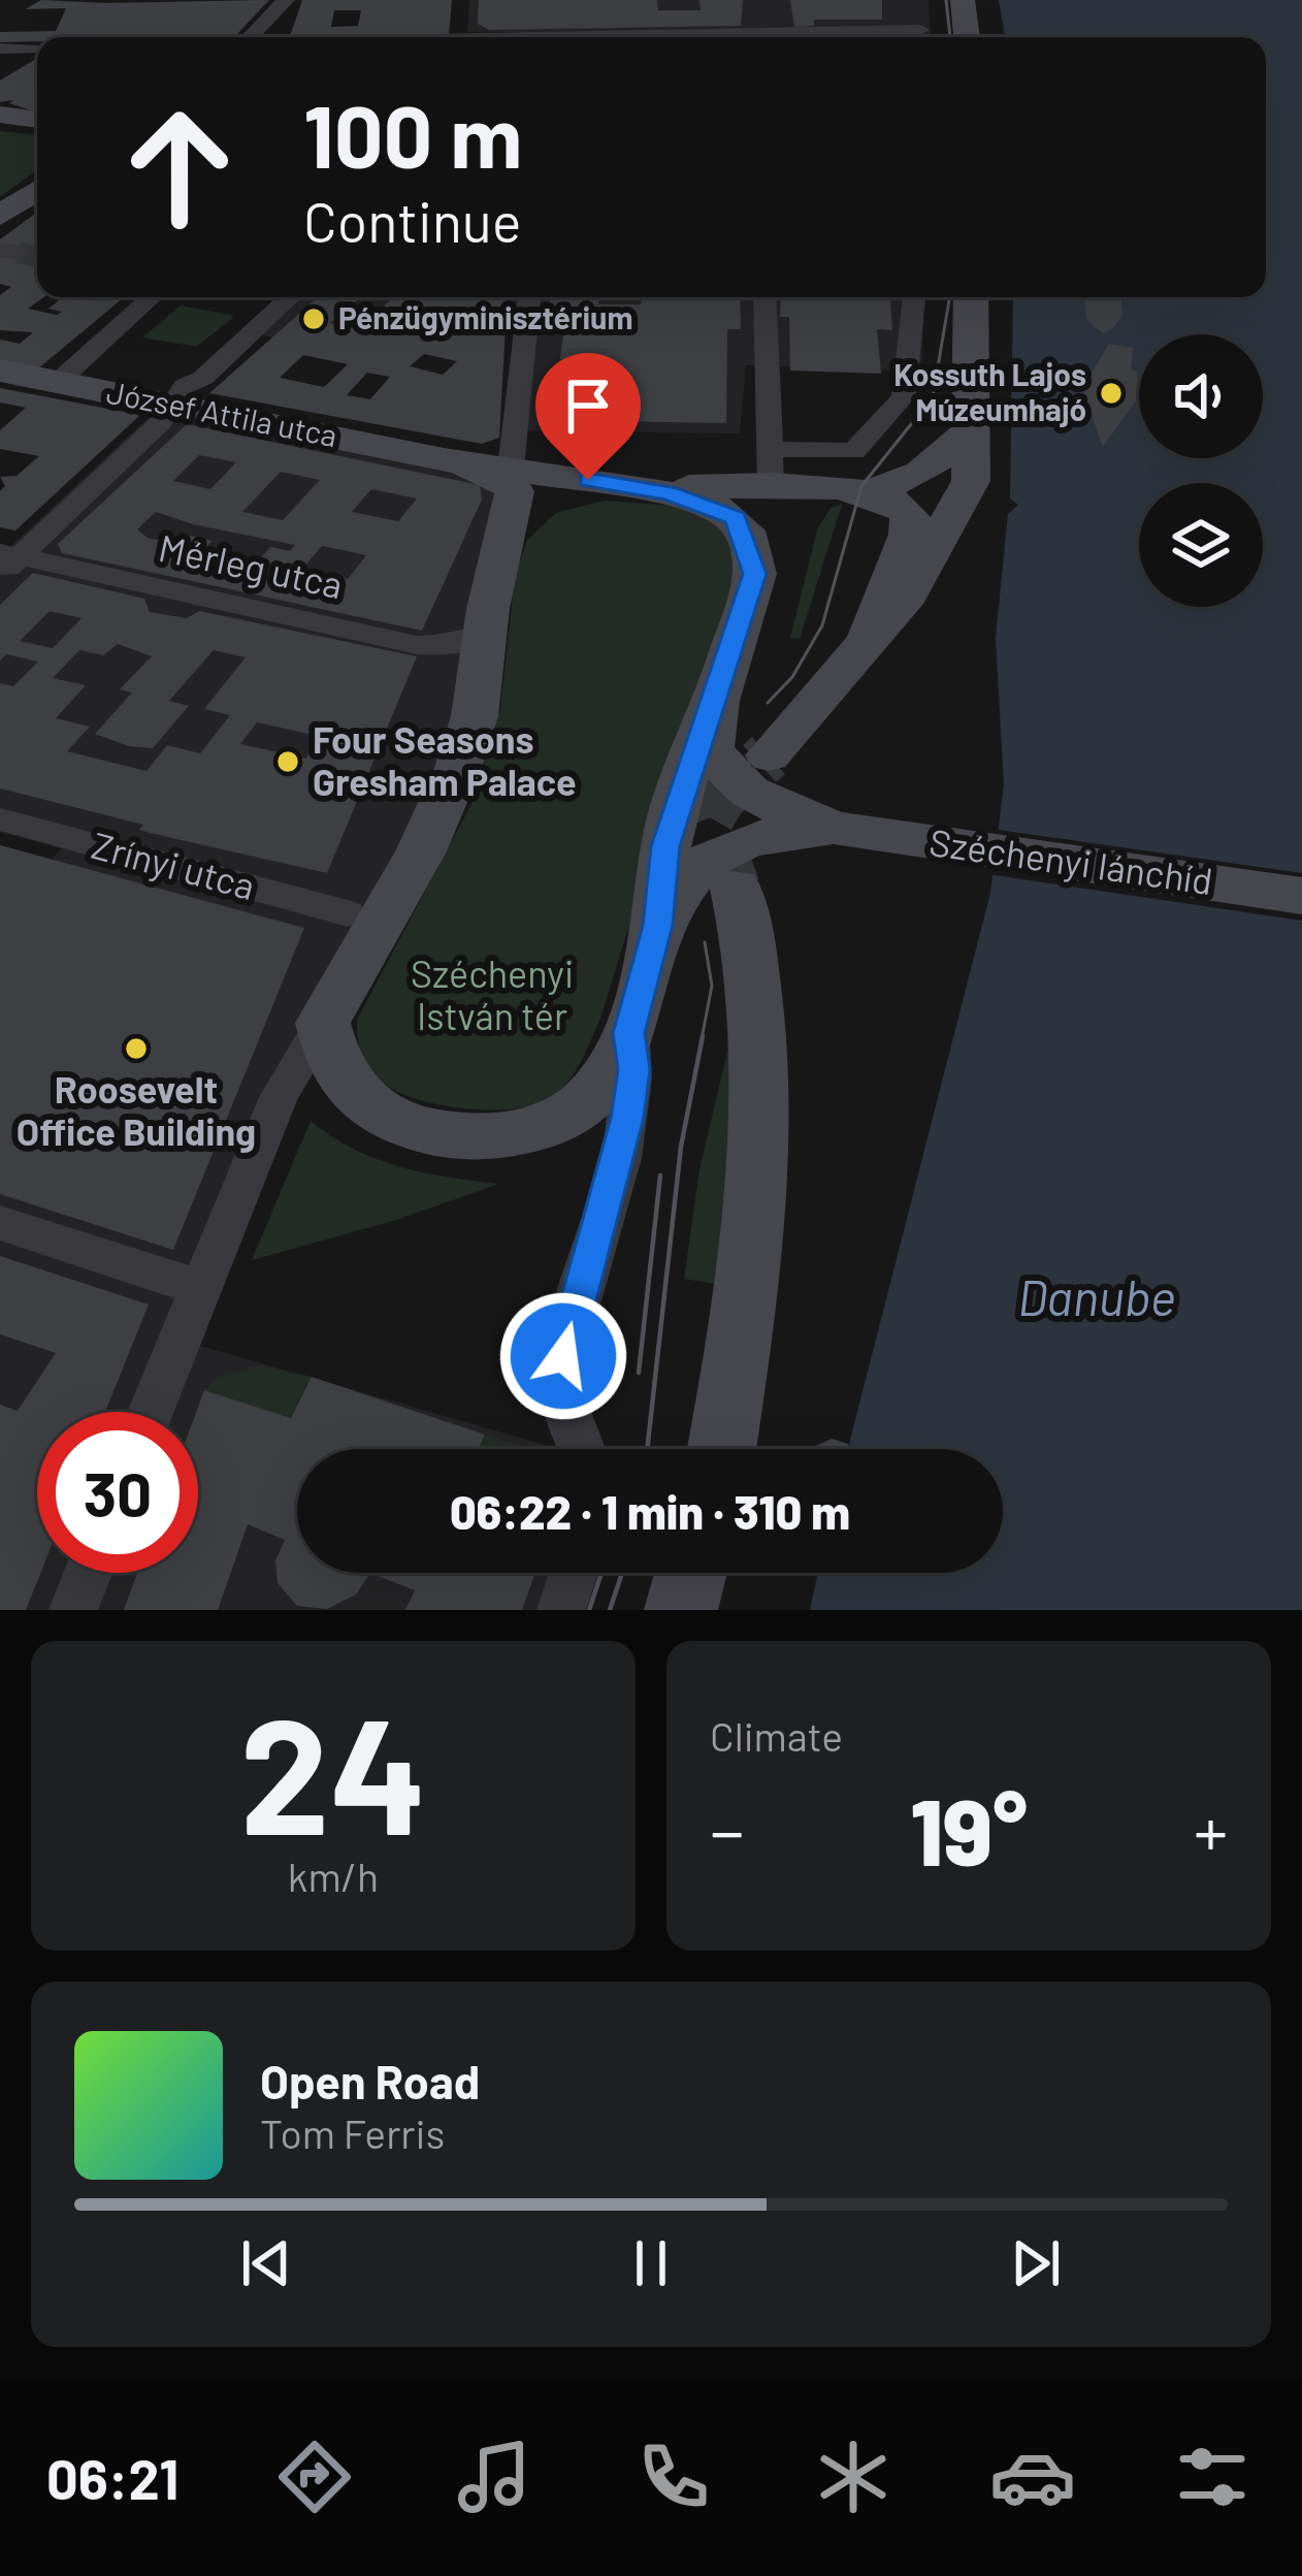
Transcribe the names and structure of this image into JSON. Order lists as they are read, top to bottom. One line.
{"streets":{"street":["József Attila utca","Mérleg utca","Széchenyi lánchíd","Zrínyi utca"]},"water":["Danube"],"parks":["Széchenyi István tér"],"places":["Pénzügyminisztérium","Kossuth Lajos Múzeumhajó","Four Seasons Gresham Palace","Roosevelt Office Building"],"page":{"turn":["100 m","Continue"],"limit":"30","trip":"06:22 · 1 min · 310 m","tile":[["24","km/h"],"Climate"],"heat":["−","19°","+"],"song":["Open Road","Tom Ferris"],"tabs":"06:21"}}
